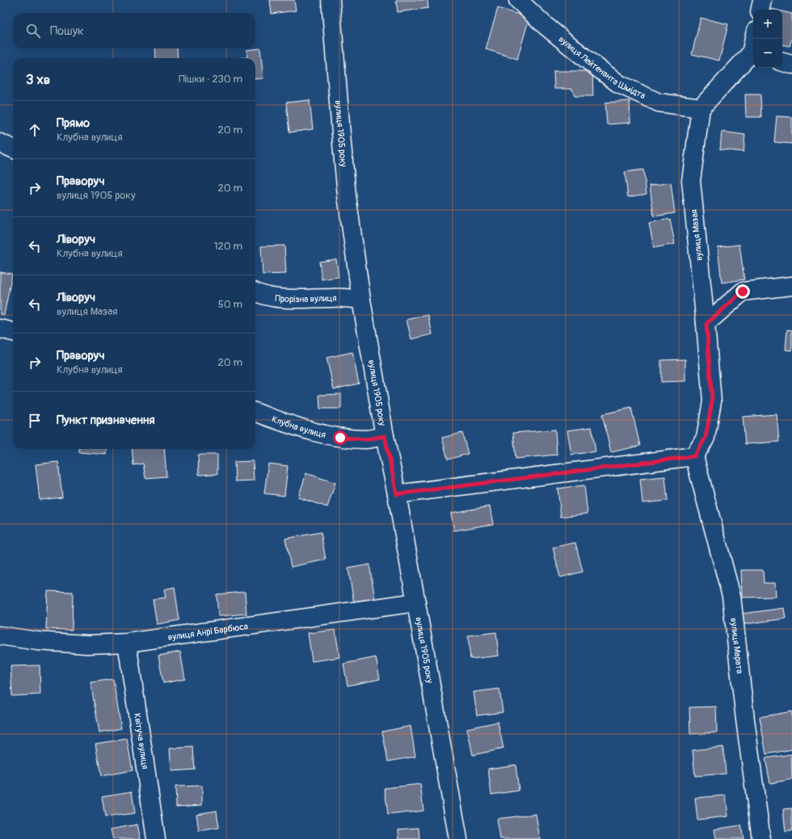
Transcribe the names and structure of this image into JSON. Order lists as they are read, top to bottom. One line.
{"streets":{"street":["вулиця Лейтенанта Шмідта","вулиця 1905 року","вулиця Мазая","Прорізна вулиця","Клубна вулиця","вулиця Анрі Барбюса","вулиця Марата","Квітуча вулиця"]},"crossings":[["вулиця Лейтенанта Шмідта","вулиця Мазая"],["вулиця 1905 року","Прорізна вулиця"],["вулиця 1905 року","Клубна вулиця"],["вулиця 1905 року","вулиця Анрі Барбюса"],["вулиця Мазая","вулиця Марата"],["вулиця Анрі Барбюса","Квітуча вулиця"]],"page":{"map_buttons":["+","−"],"search":"Пошук","heading":["3 хв","Пішки · 230 m"],"list":[["Прямо","Клубна вулиця","20 m"],["Праворуч","вулиця 1905 року","20 m"],["Ліворуч","Клубна вулиця","120 m"],["Ліворуч","вулиця Мазая","50 m"],["Праворуч","Клубна вулиця","20 m"],"Пункт призначення"]}}
